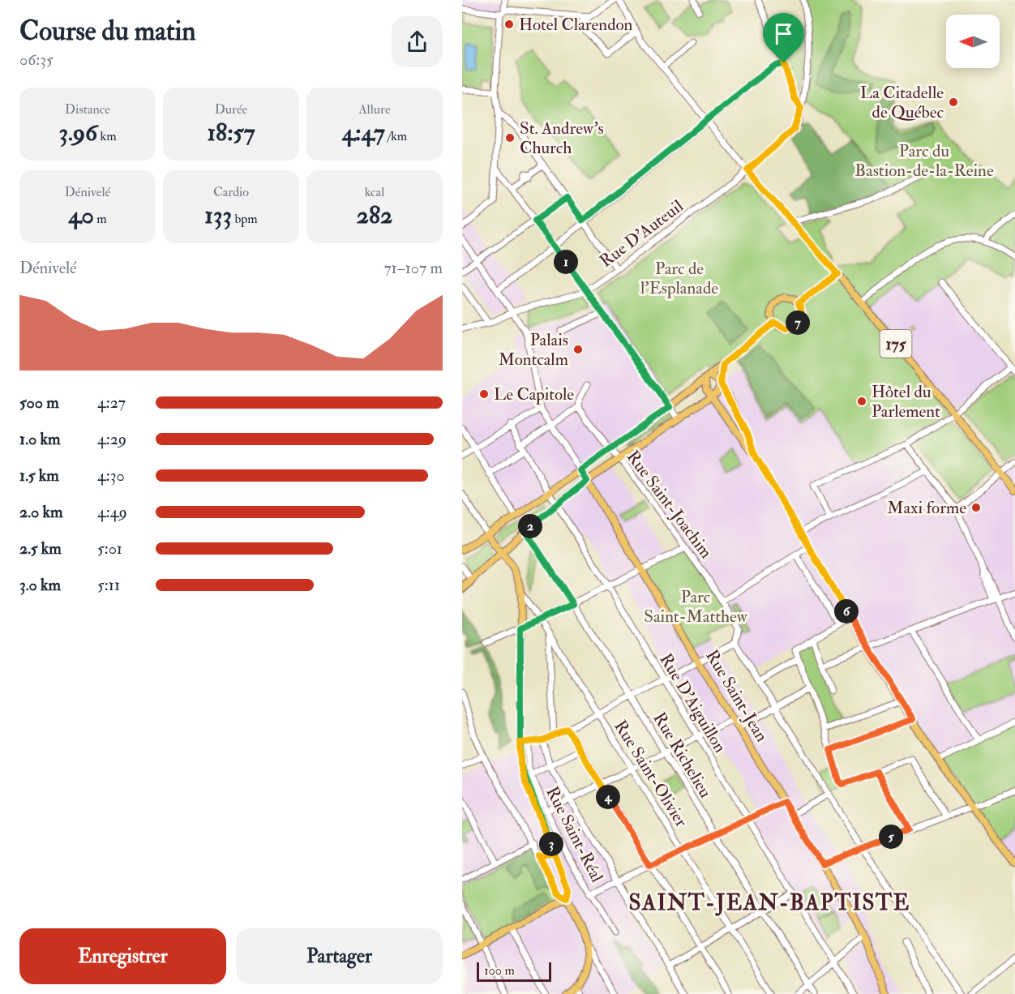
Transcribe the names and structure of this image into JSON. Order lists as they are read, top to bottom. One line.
{"streets":{"main road":["175","Rue Saint-Jean"],"street":["Rue D'Auteuil","Rue Saint-Joachim","Rue D'Aiguillon","Rue Richelieu","Rue Saint-Olivier","Rue Saint-Réal"]},"crossings":[["Rue D'Auteuil","Rue Saint-Jean"]],"districts":["SAINT-JEAN-BAPTISTE"],"parks":["Parc du Bastion-de-la-Reine","Parc de l'Esplanade","Parc Saint-Matthew"],"places":["Hotel Clarendon","La Citadelle de Québec","St. Andrew's Church","Palais Montcalm","Le Capitole","Hôtel du Parlement","Maxi forme"],"scale_bar":"100 m","north":"left","page":{"heading":["Course du matin","06:35"],"stats":[["Distance","3.96 km"],["Durée","18:57"],["Allure","4:47 /km"],["Dénivelé","40 m"],["Cardio","133 bpm"],["kcal","282"]],"chart":["Dénivelé","71–107 m"],"pins":["1","7","2","6","4","5","3"],"list":[{"name":"500 m","note":"4:27"},{"name":"1.0 km","note":"4:29"},{"name":"1.5 km","note":"4:30"},{"name":"2.0 km","note":"4:49"},{"name":"2.5 km","note":"5:01"},{"name":"3.0 km","note":"5:11"}],"buttons":["Enregistrer","Partager"],"scale":"100 m"}}
